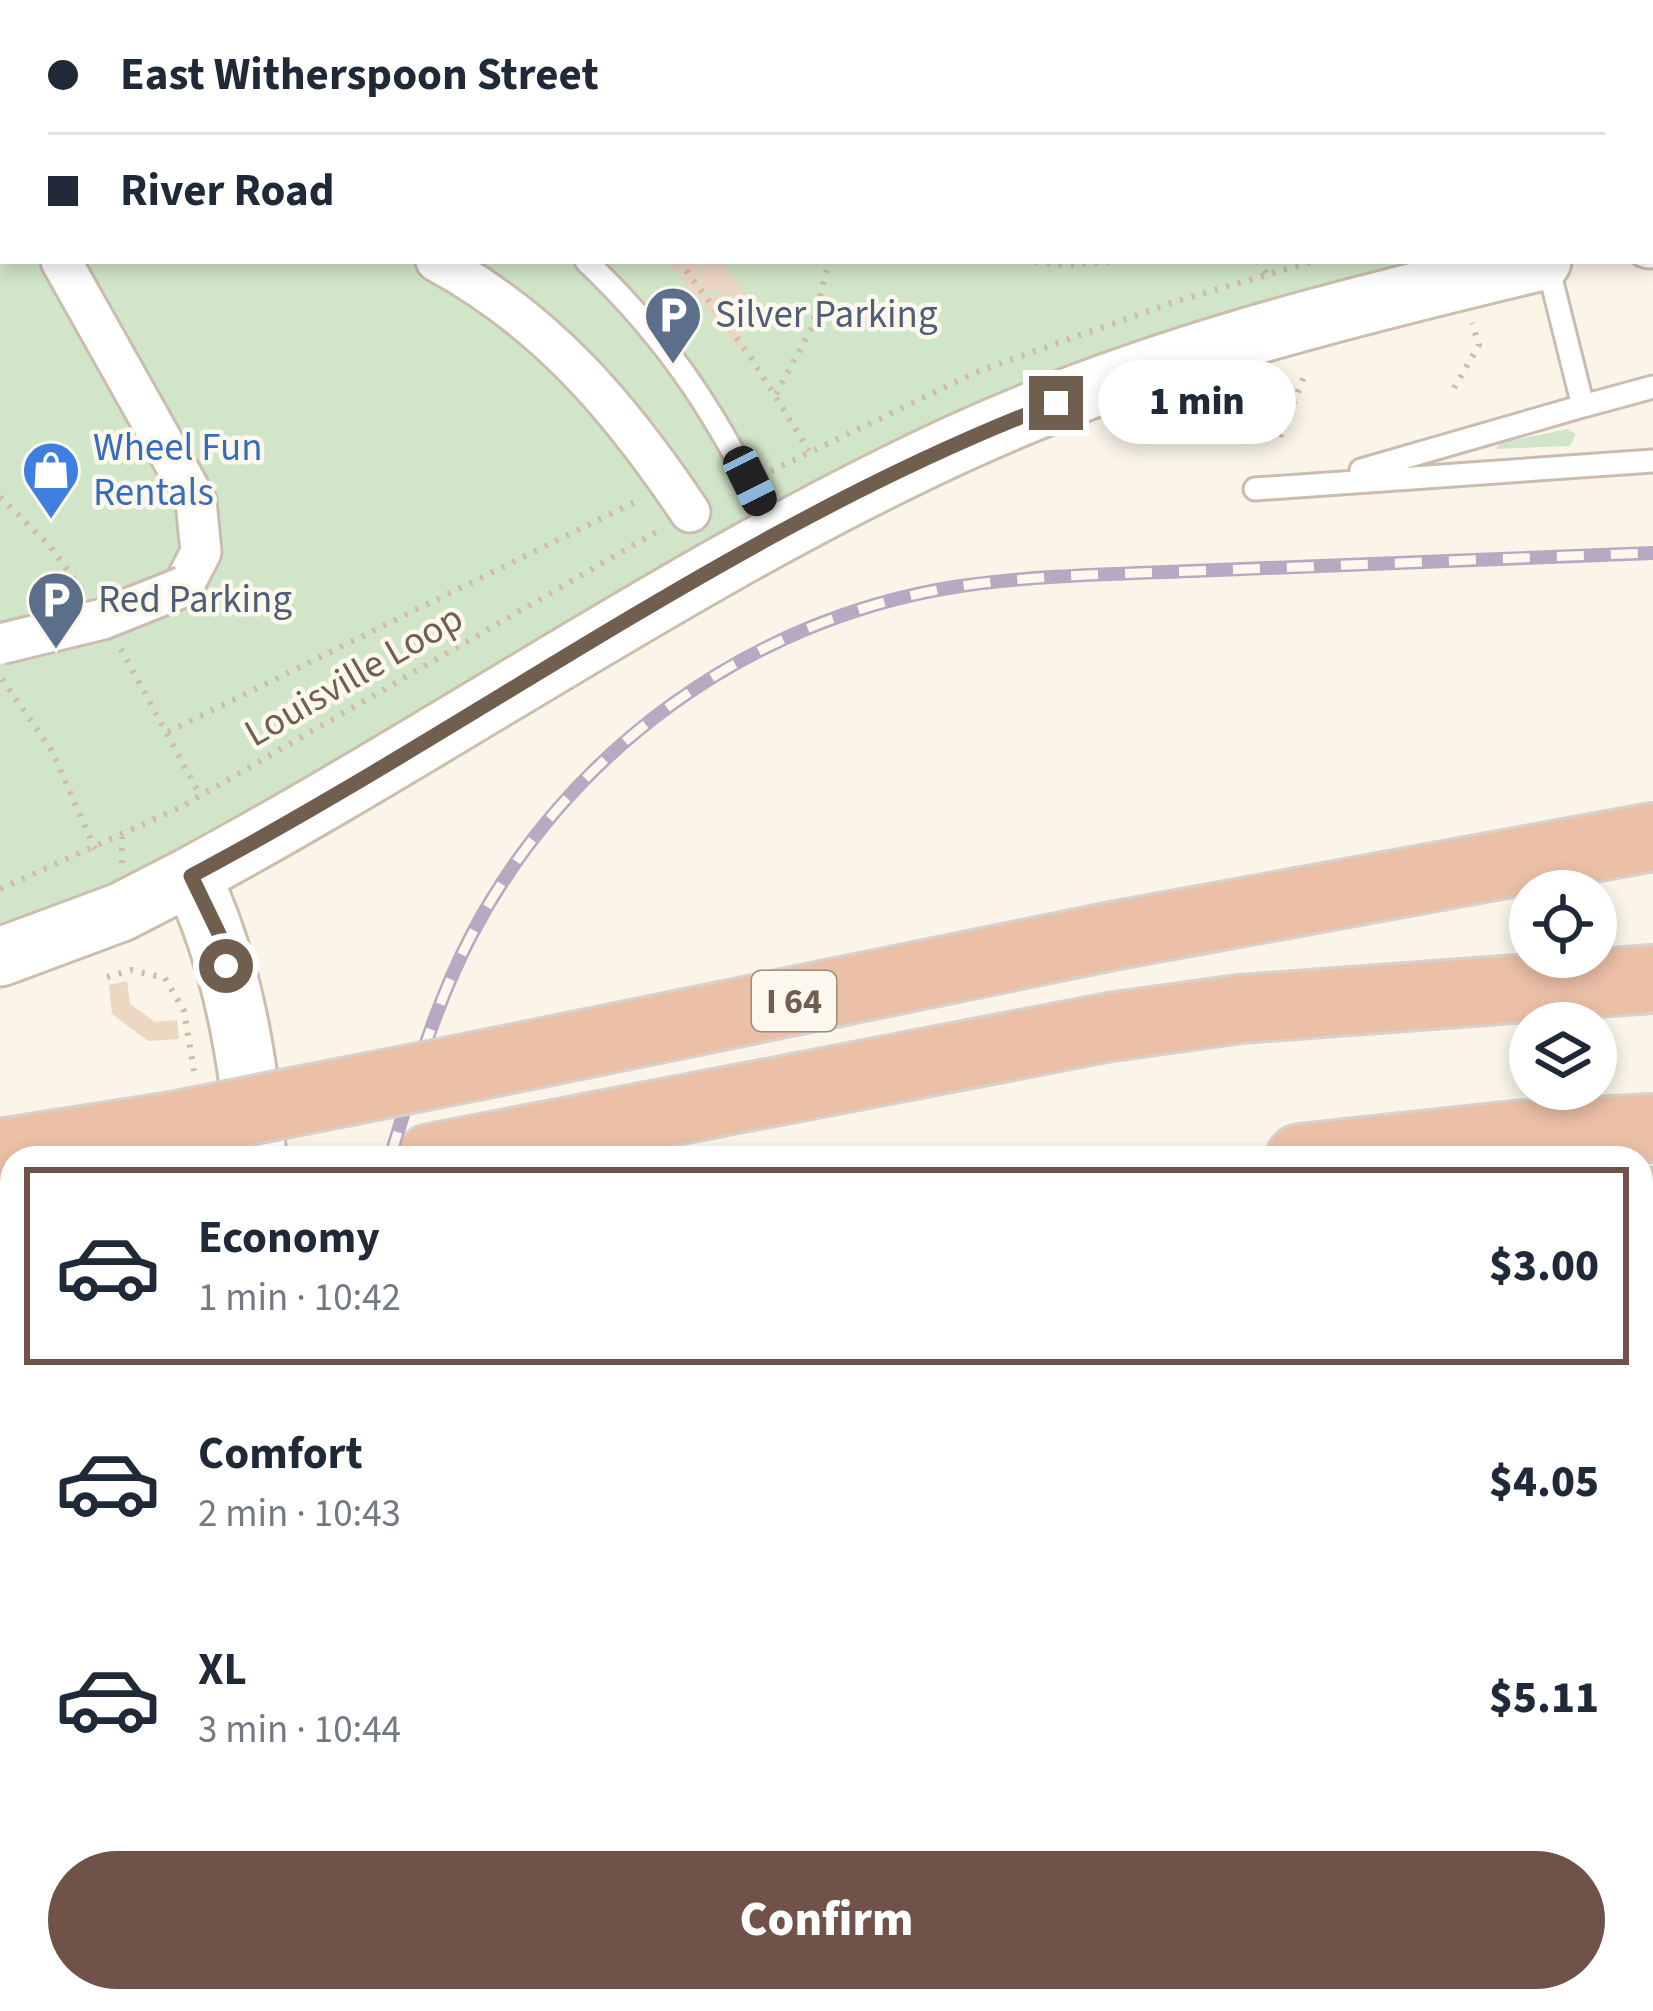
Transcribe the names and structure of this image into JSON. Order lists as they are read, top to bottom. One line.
{"streets":{"highway":["I 64"],"path":["Louisville Loop"]},"places":{"parking":["Silver Parking","Red Parking"],"shop":["Wheel Fun Rentals"]},"page":{"banner":["East Witherspoon Street","River Road"],"bubble":"1 min","list":[{"name":"Economy","note":"1 min · 10:42","value":"$3.00"},{"name":"Comfort","note":"2 min · 10:43","value":"$4.05"},{"name":"XL","note":"3 min · 10:44","value":"$5.11"}],"buttons":"Confirm"}}
